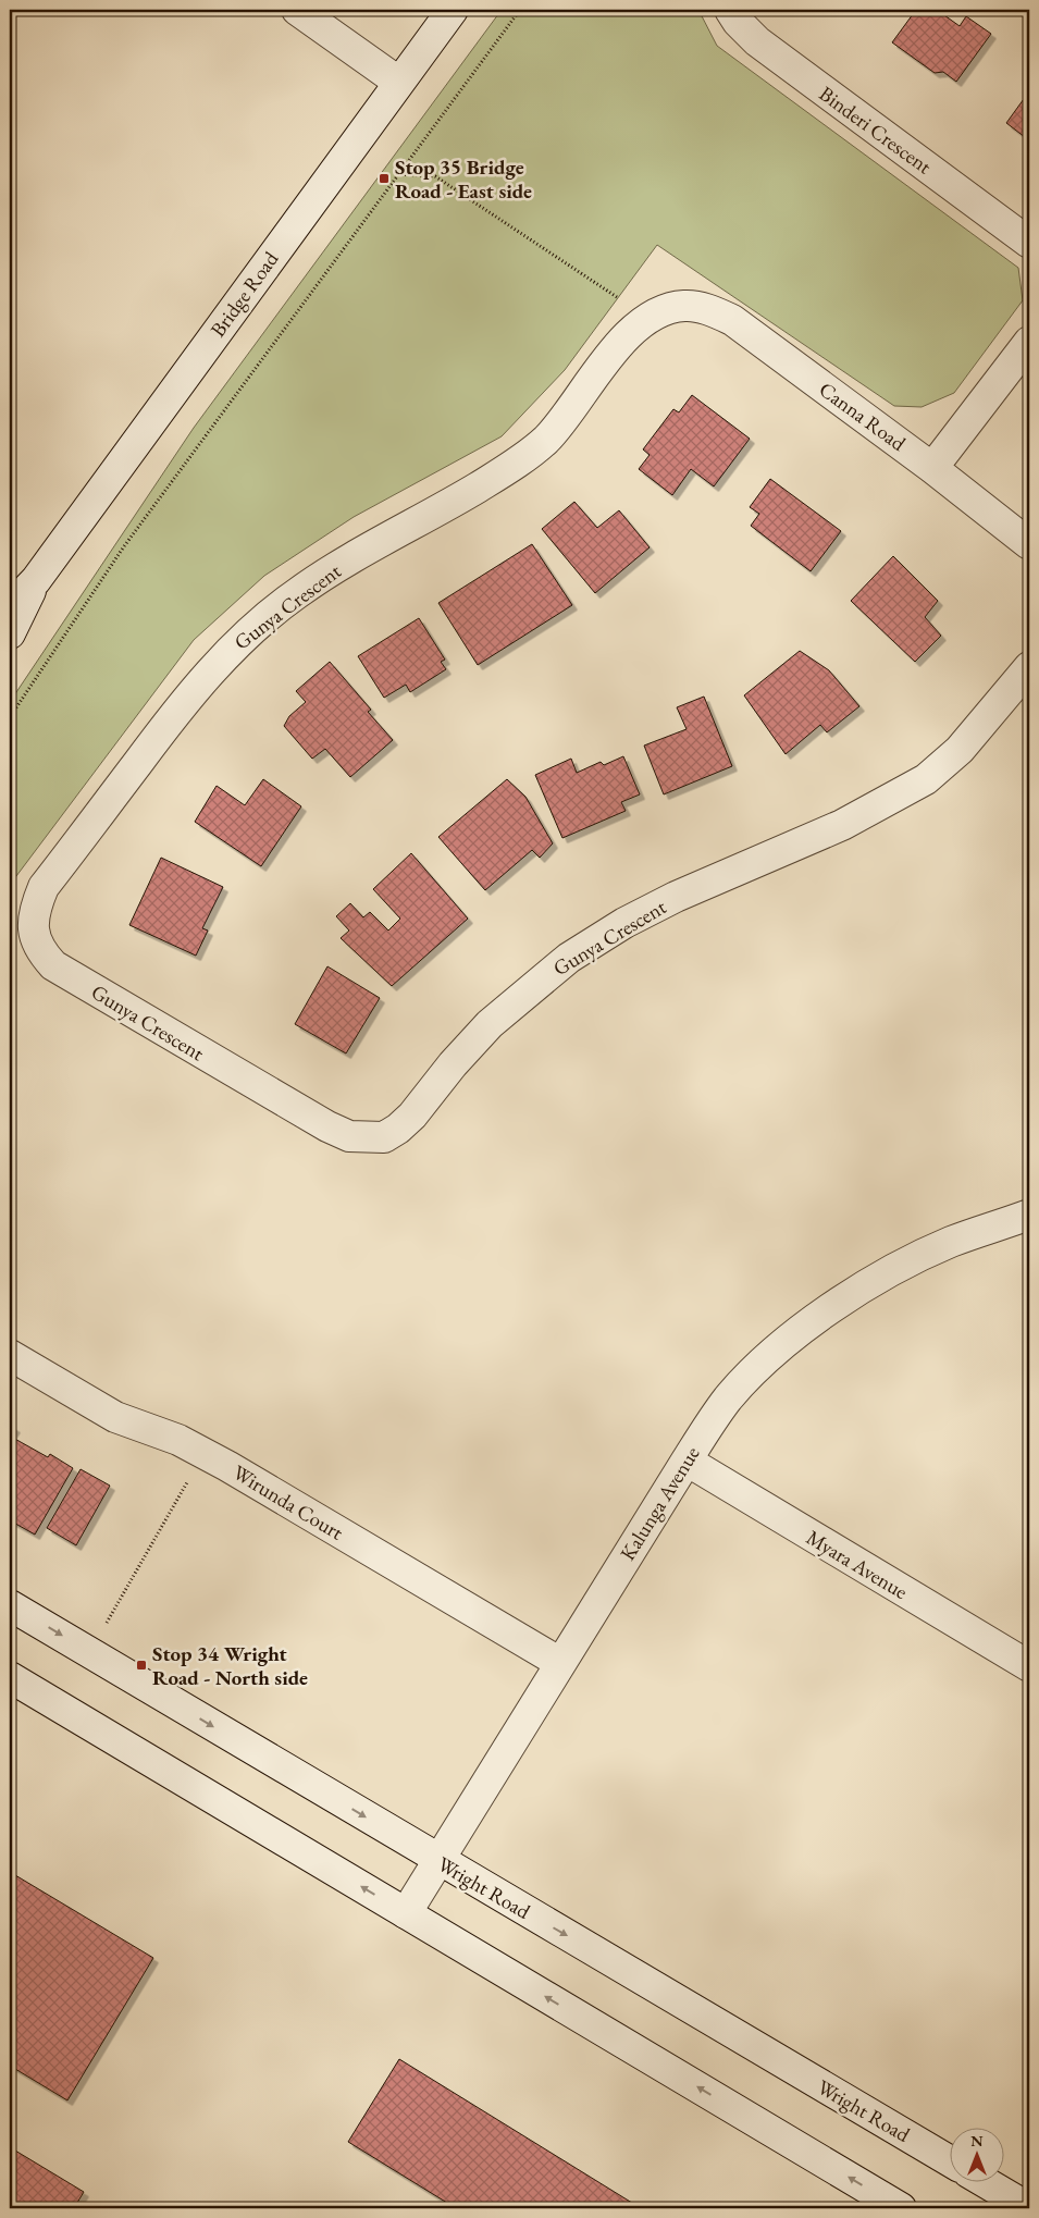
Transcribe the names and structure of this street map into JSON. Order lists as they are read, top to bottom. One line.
{"streets":{"street":["Binderi Crescent","Bridge Road","Canna Road","Gunya Crescent","Wirunda Court","Kalunga Avenue","Myara Avenue","Wright Road"]},"crossings":[["Canna Road","Gunya Crescent"],["Wirunda Court","Kalunga Avenue"],["Kalunga Avenue","Myara Avenue"],["Kalunga Avenue","Wright Road"]],"places":{"transit":["Stop 35 Bridge Road - East side","Stop 34 Wright Road - North side"]},"north":"top"}
